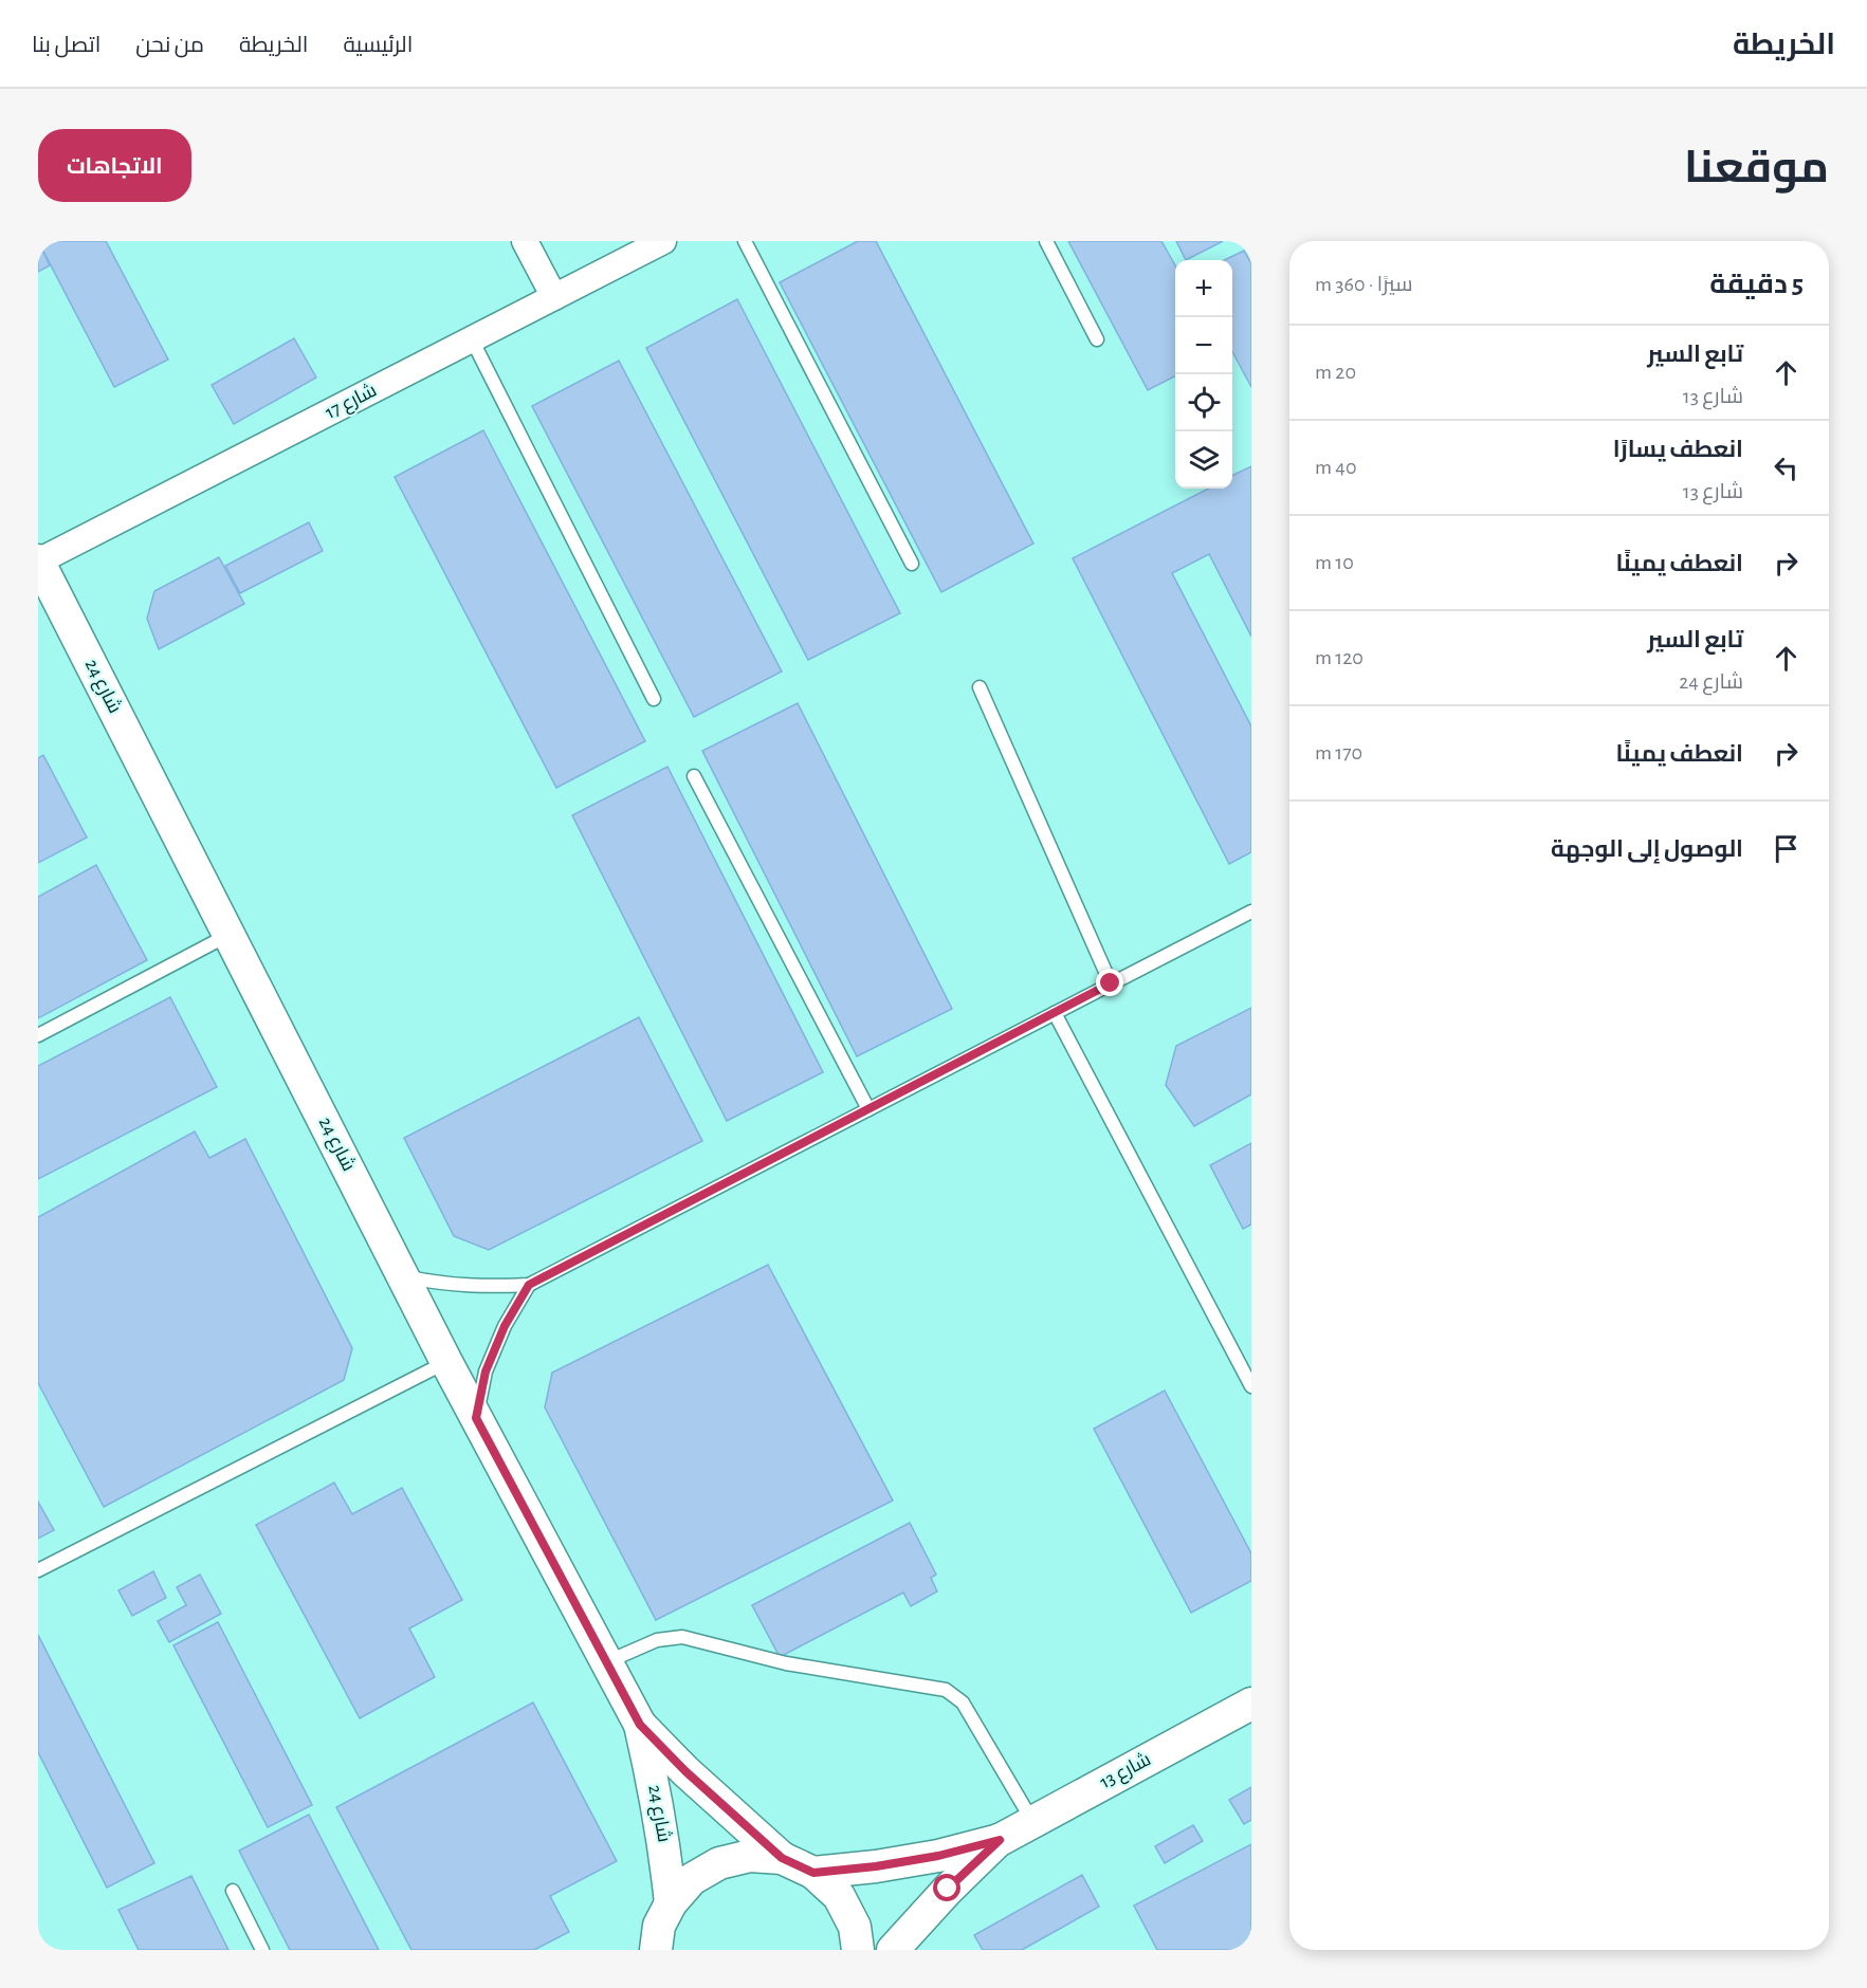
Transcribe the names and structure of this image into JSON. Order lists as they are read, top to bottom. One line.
{"streets":{"street":["شارع 17","شارع 24","شارع 13"]},"crossings":[["شارع 17","شارع 24"]],"page":{"header":"الخريطة","nav":["الرئيسية","الخريطة","من نحن","اتصل بنا"],"title":"موقعنا","buttons":"الاتجاهات","heading":["5 دقيقة","سيرًا · 360 m"],"map_buttons":["+","−"],"list":[["تابع السير","شارع 13","20 m"],["انعطف يسارًا","شارع 13","40 m"],["انعطف يمينًا","10 m"],["تابع السير","شارع 24","120 m"],["انعطف يمينًا","170 m"],"الوصول إلى الوجهة"]}}
